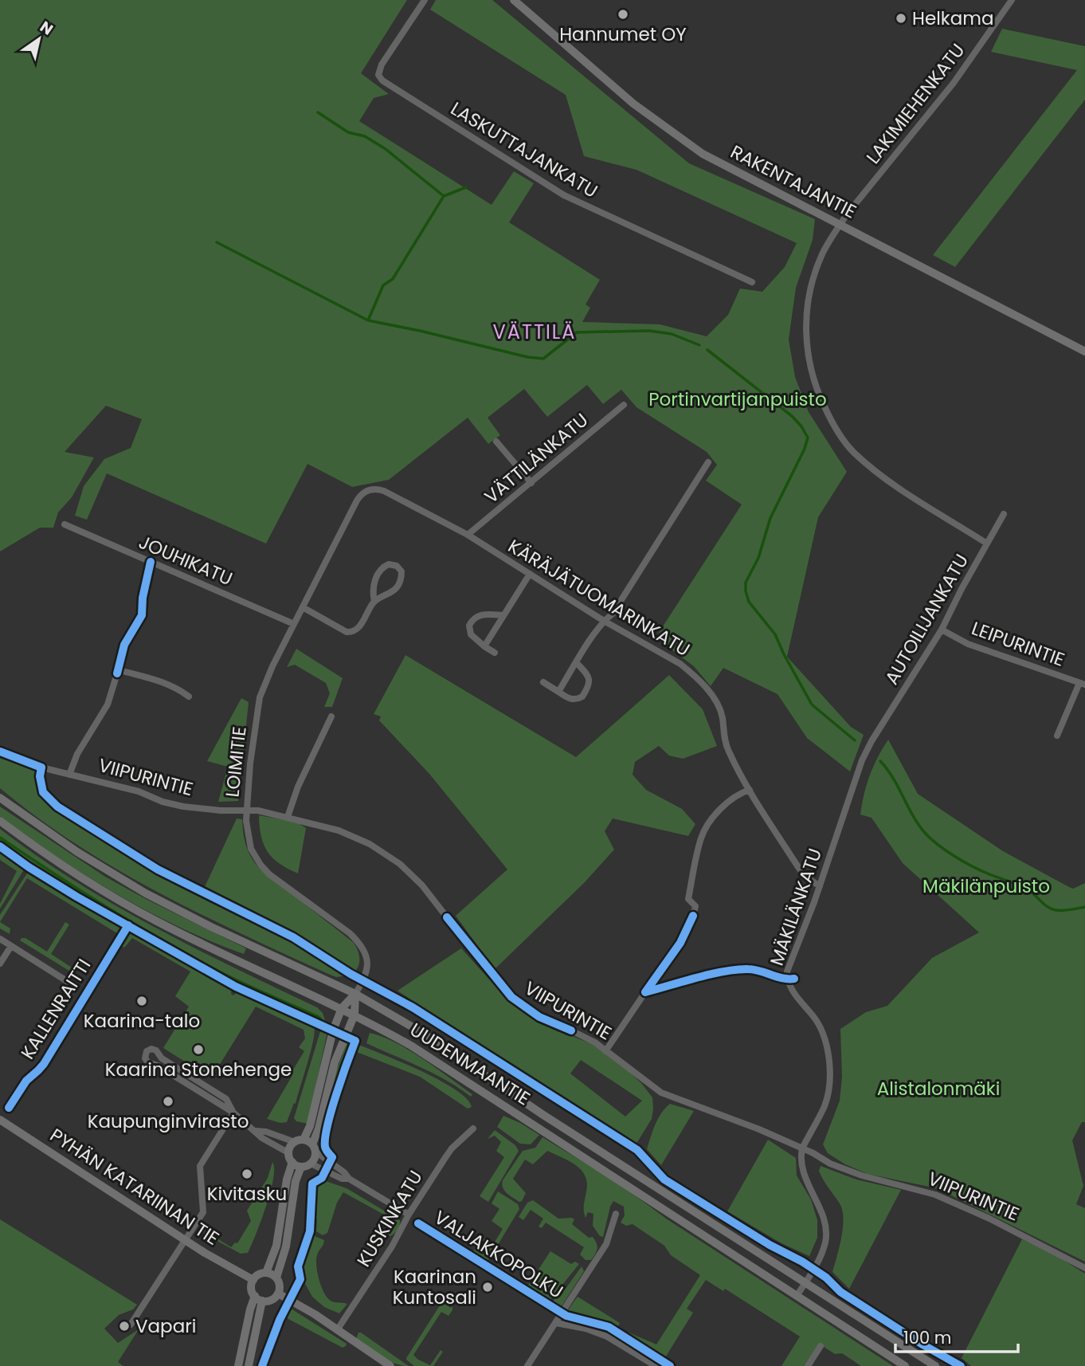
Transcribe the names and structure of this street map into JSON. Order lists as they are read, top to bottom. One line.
{"streets":{"main road":["RAKENTAJANTIE","UUDENMAANTIE","PYHÄN KATARIINAN TIE"],"street":["LAKIMIEHENKATU","LASKUTTAJANKATU","VÄTTILÄNKATU","JOUHIKATU","KÄRÄJÄTUOMARINKATU","AUTOILIJANKATU","LEIPURINTIE","LOIMITIE","VIIPURINTIE","MÄKILÄNKATU","KUSKINKATU"],"cycle path":["KALLENRAITTI","VALJAKKOPOLKU"]},"crossings":[["LAKIMIEHENKATU","RAKENTAJANTIE"],["LAKIMIEHENKATU","AUTOILIJANKATU"],["VÄTTILÄNKATU","KÄRÄJÄTUOMARINKATU"],["JOUHIKATU","LOIMITIE"],["KÄRÄJÄTUOMARINKATU","LOIMITIE"],["KÄRÄJÄTUOMARINKATU","MÄKILÄNKATU"],["AUTOILIJANKATU","LEIPURINTIE"],["AUTOILIJANKATU","MÄKILÄNKATU"],["LOIMITIE","VIIPURINTIE"],["LOIMITIE","UUDENMAANTIE"],["VIIPURINTIE","MÄKILÄNKATU"]],"districts":["VÄTTILÄ"],"parks":["Portinvartijanpuisto","Mäkilänpuisto","Alistalonmäki"],"places":["Hannumet OY","Helkama","Kaarina-talo","Kaarina Stonehenge","Kaupunginvirasto","Kivitasku","Kaarinan Kuntosali","Vapari"],"scale_bar":"100 m","north":"top right"}
